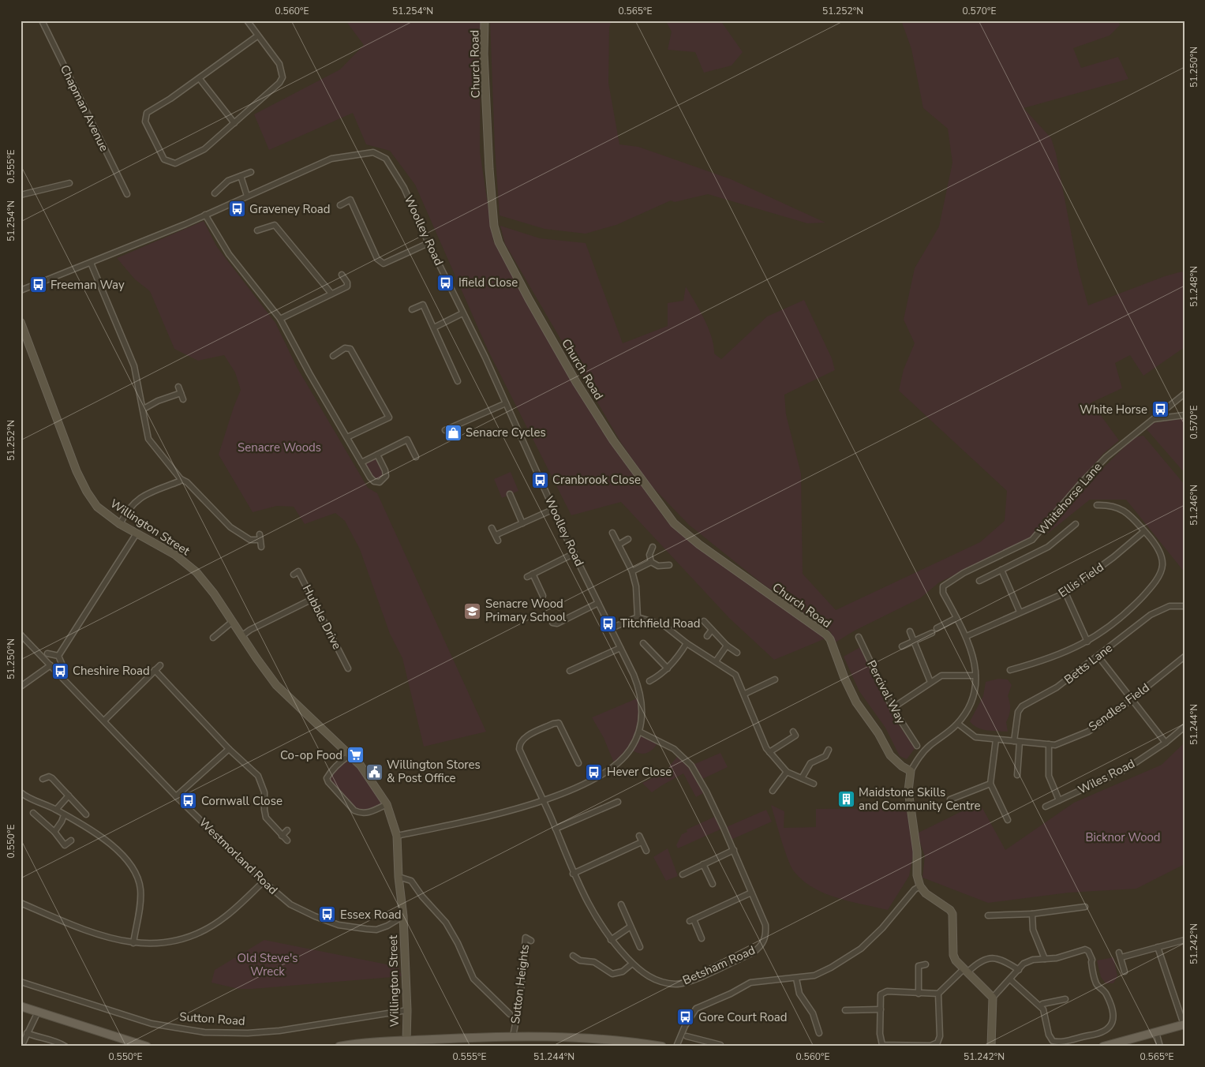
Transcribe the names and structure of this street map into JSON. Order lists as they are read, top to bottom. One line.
{"streets":{"street":["Church Road","Chapman Avenue","Woolley Road","Whitehorse Lane","Willington Street","Ellis Field","Hubble Drive","Betts Lane","Percival Way","Sendles Field","Wiles Road","Westmorland Road","Betsham Road","Sutton Heights","Sutton Road"]},"crossings":[["Woolley Road","Willington Street"],["Woolley Road","Betsham Road"],["Willington Street","Westmorland Road"],["Willington Street","Sutton Road"],["Betts Lane","Sendles Field"]],"parks":["Senacre Woods","Bicknor Wood","Old Steve's Wreck"],"places":{"bus stop":["Graveney Road","Ifield Close","Freeman Way","White Horse","Cranbrook Close","Titchfield Road","Cheshire Road","Hever Close","Cornwall Close","Essex Road","Gore Court Road"],"shop":["Senacre Cycles"],"school or university":["Senacre Wood Primary School"],"supermarket":["Co-op Food"],"public building":["Willington Stores & Post Office"],"building":["Maidstone Skills and Community Centre"]},"coordinates":["0.560°E","51.254°N","0.565°E","51.252°N","0.570°E","51.250°N","0.555°E","51.248°N","51.246°N","51.244°N","0.550°E","51.242°N"]}
